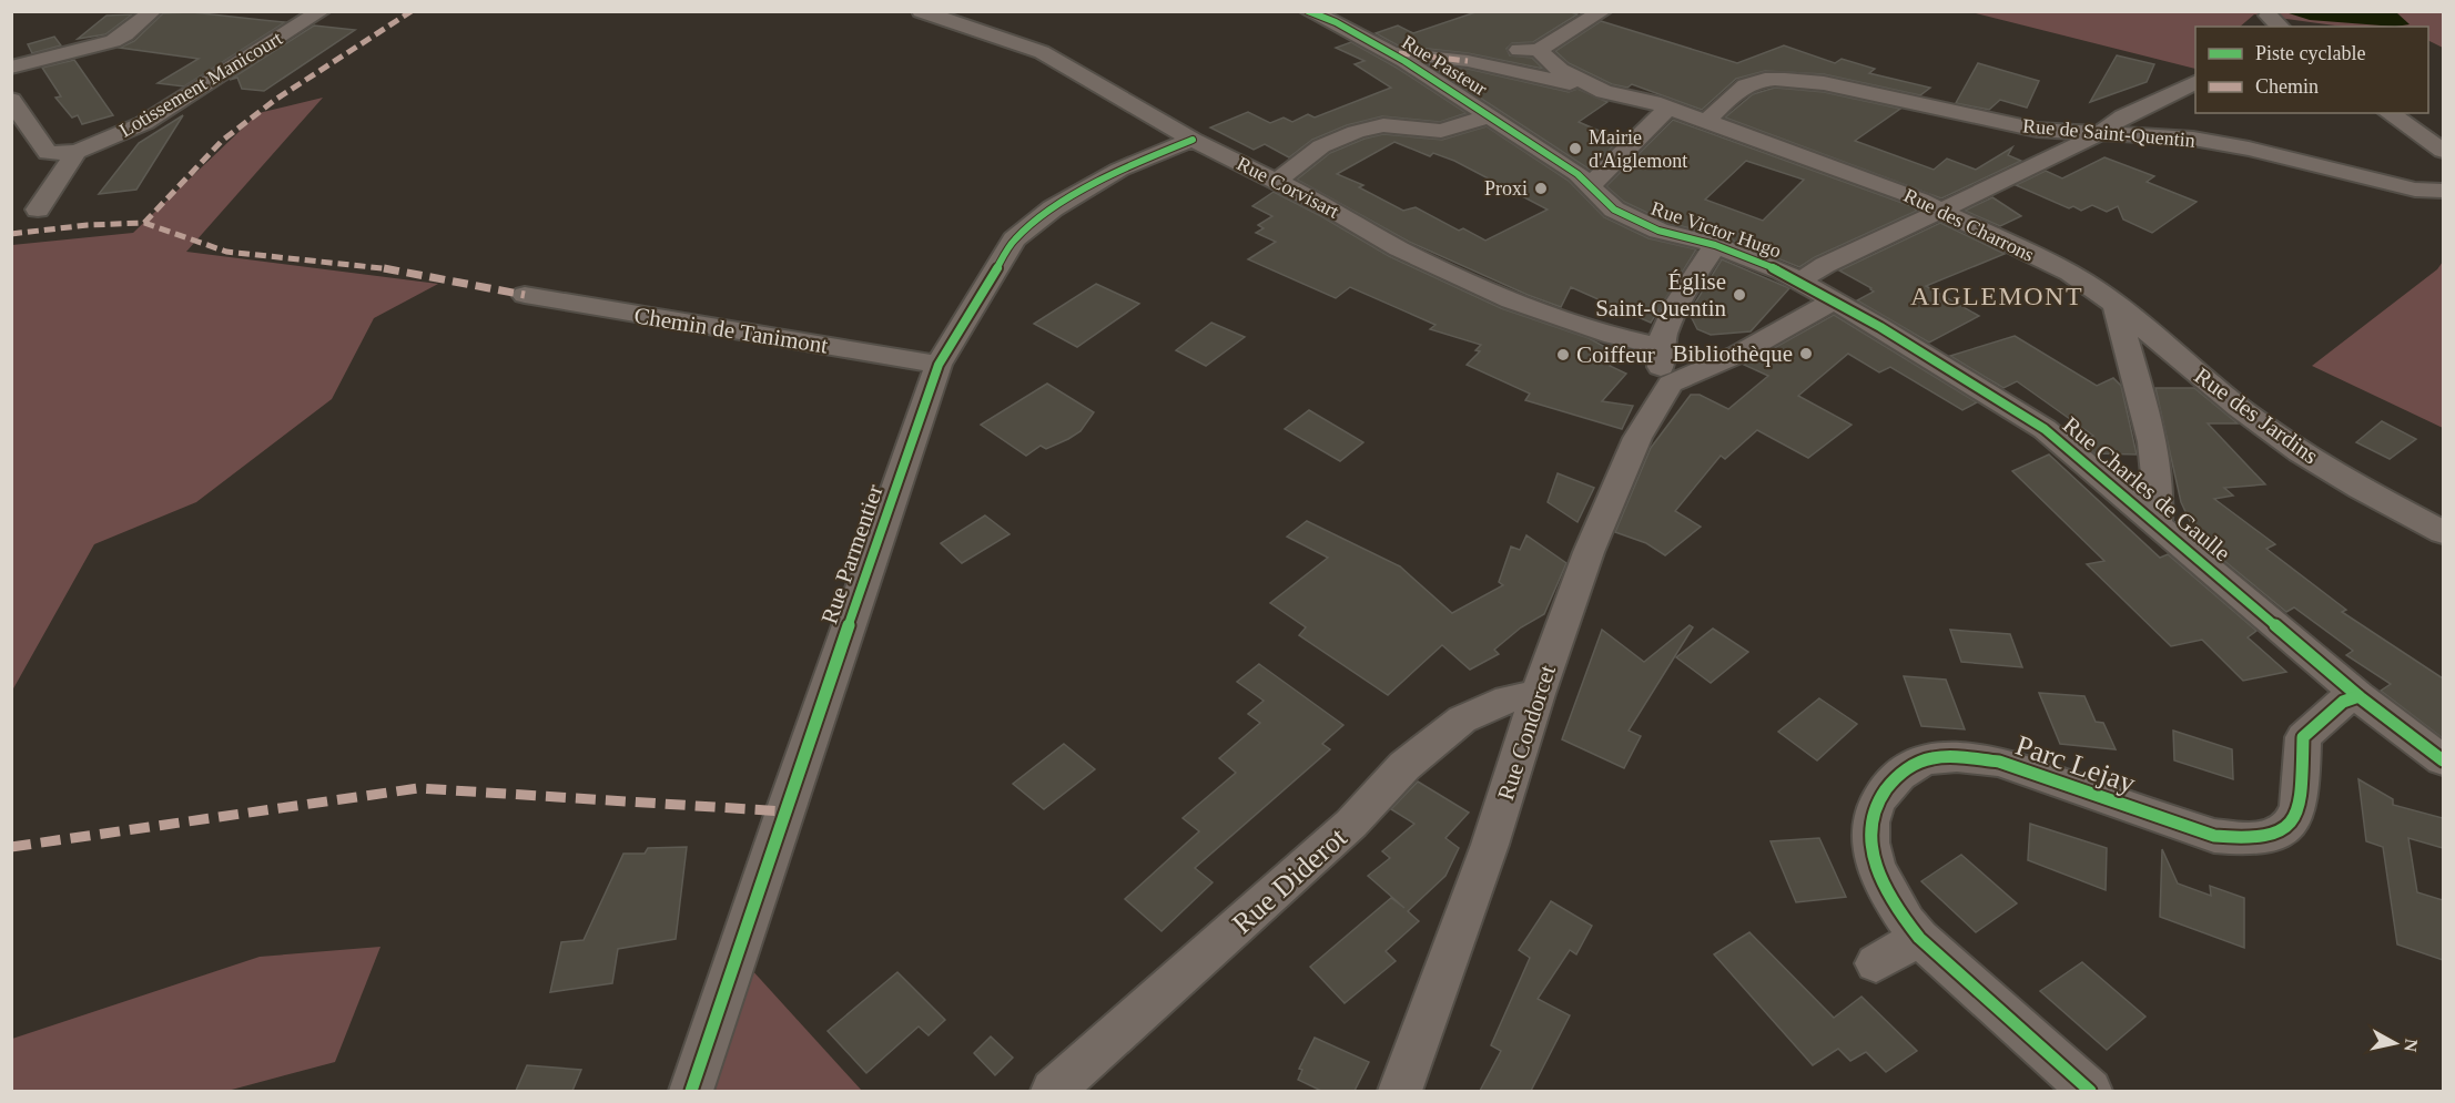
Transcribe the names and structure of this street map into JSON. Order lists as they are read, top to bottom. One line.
{"streets":{"street":["Rue Pasteur","Lotissement Manicourt","Rue de Saint-Quentin","Rue Corvisart","Rue des Charrons","Rue Victor Hugo","Chemin de Tanimont","Rue des Jardins","Rue Charles de Gaulle","Rue Parmentier","Rue Condorcet","Parc Lejay","Rue Diderot"]},"crossings":[["Rue Pasteur","Rue Victor Hugo"],["Rue de Saint-Quentin","Rue des Charrons"],["Rue Corvisart","Rue Parmentier"],["Rue des Charrons","Rue des Jardins"],["Rue Victor Hugo","Rue Charles de Gaulle"],["Chemin de Tanimont","Rue Parmentier"],["Rue Charles de Gaulle","Parc Lejay"],["Rue Condorcet","Rue Diderot"]],"districts":["AIGLEMONT"],"places":["Mairie d'Aiglemont","Proxi","Église Saint-Quentin","Bibliothèque","Coiffeur"],"legend":["Piste cyclable","Chemin"],"north":"right"}
